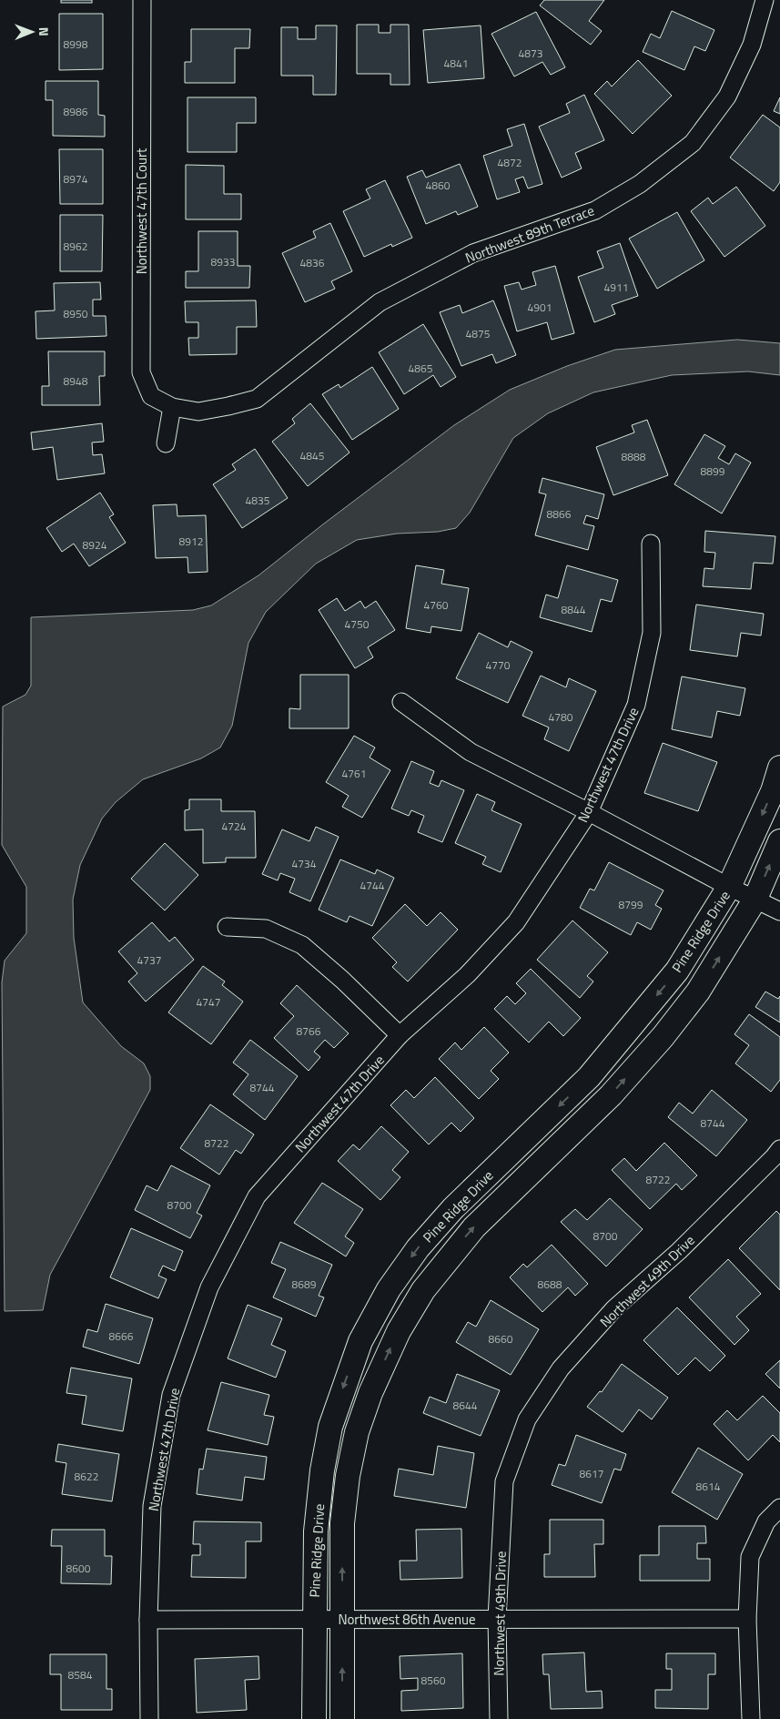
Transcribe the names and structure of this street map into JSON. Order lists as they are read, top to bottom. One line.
{"streets":{"street":["Northwest 47th Court","Northwest 89th Terrace","Northwest 47th Drive","Pine Ridge Drive","Northwest 49th Drive","Northwest 86th Avenue"]},"crossings":[["Northwest 47th Court","Northwest 89th Terrace"],["Northwest 47th Drive","Northwest 86th Avenue"],["Pine Ridge Drive","Northwest 86th Avenue"],["Northwest 49th Drive","Northwest 86th Avenue"]],"house_numbers":["8998","4873","4841","8986","4872","8974","4860","8962","8933","4836","4911","4901","8950","4875","4865","8948","4845","8888","8899","4835","8866","8912","8924","4760","8844","4750","4770","4780","4761","4724","4734","4744","8799","4737","4747","8766","8744","8744","8722","8722","8700","8700","8689","8688","8666","8660","8644","8617","8622","8614","8600","8584","8560"],"north":"right"}
